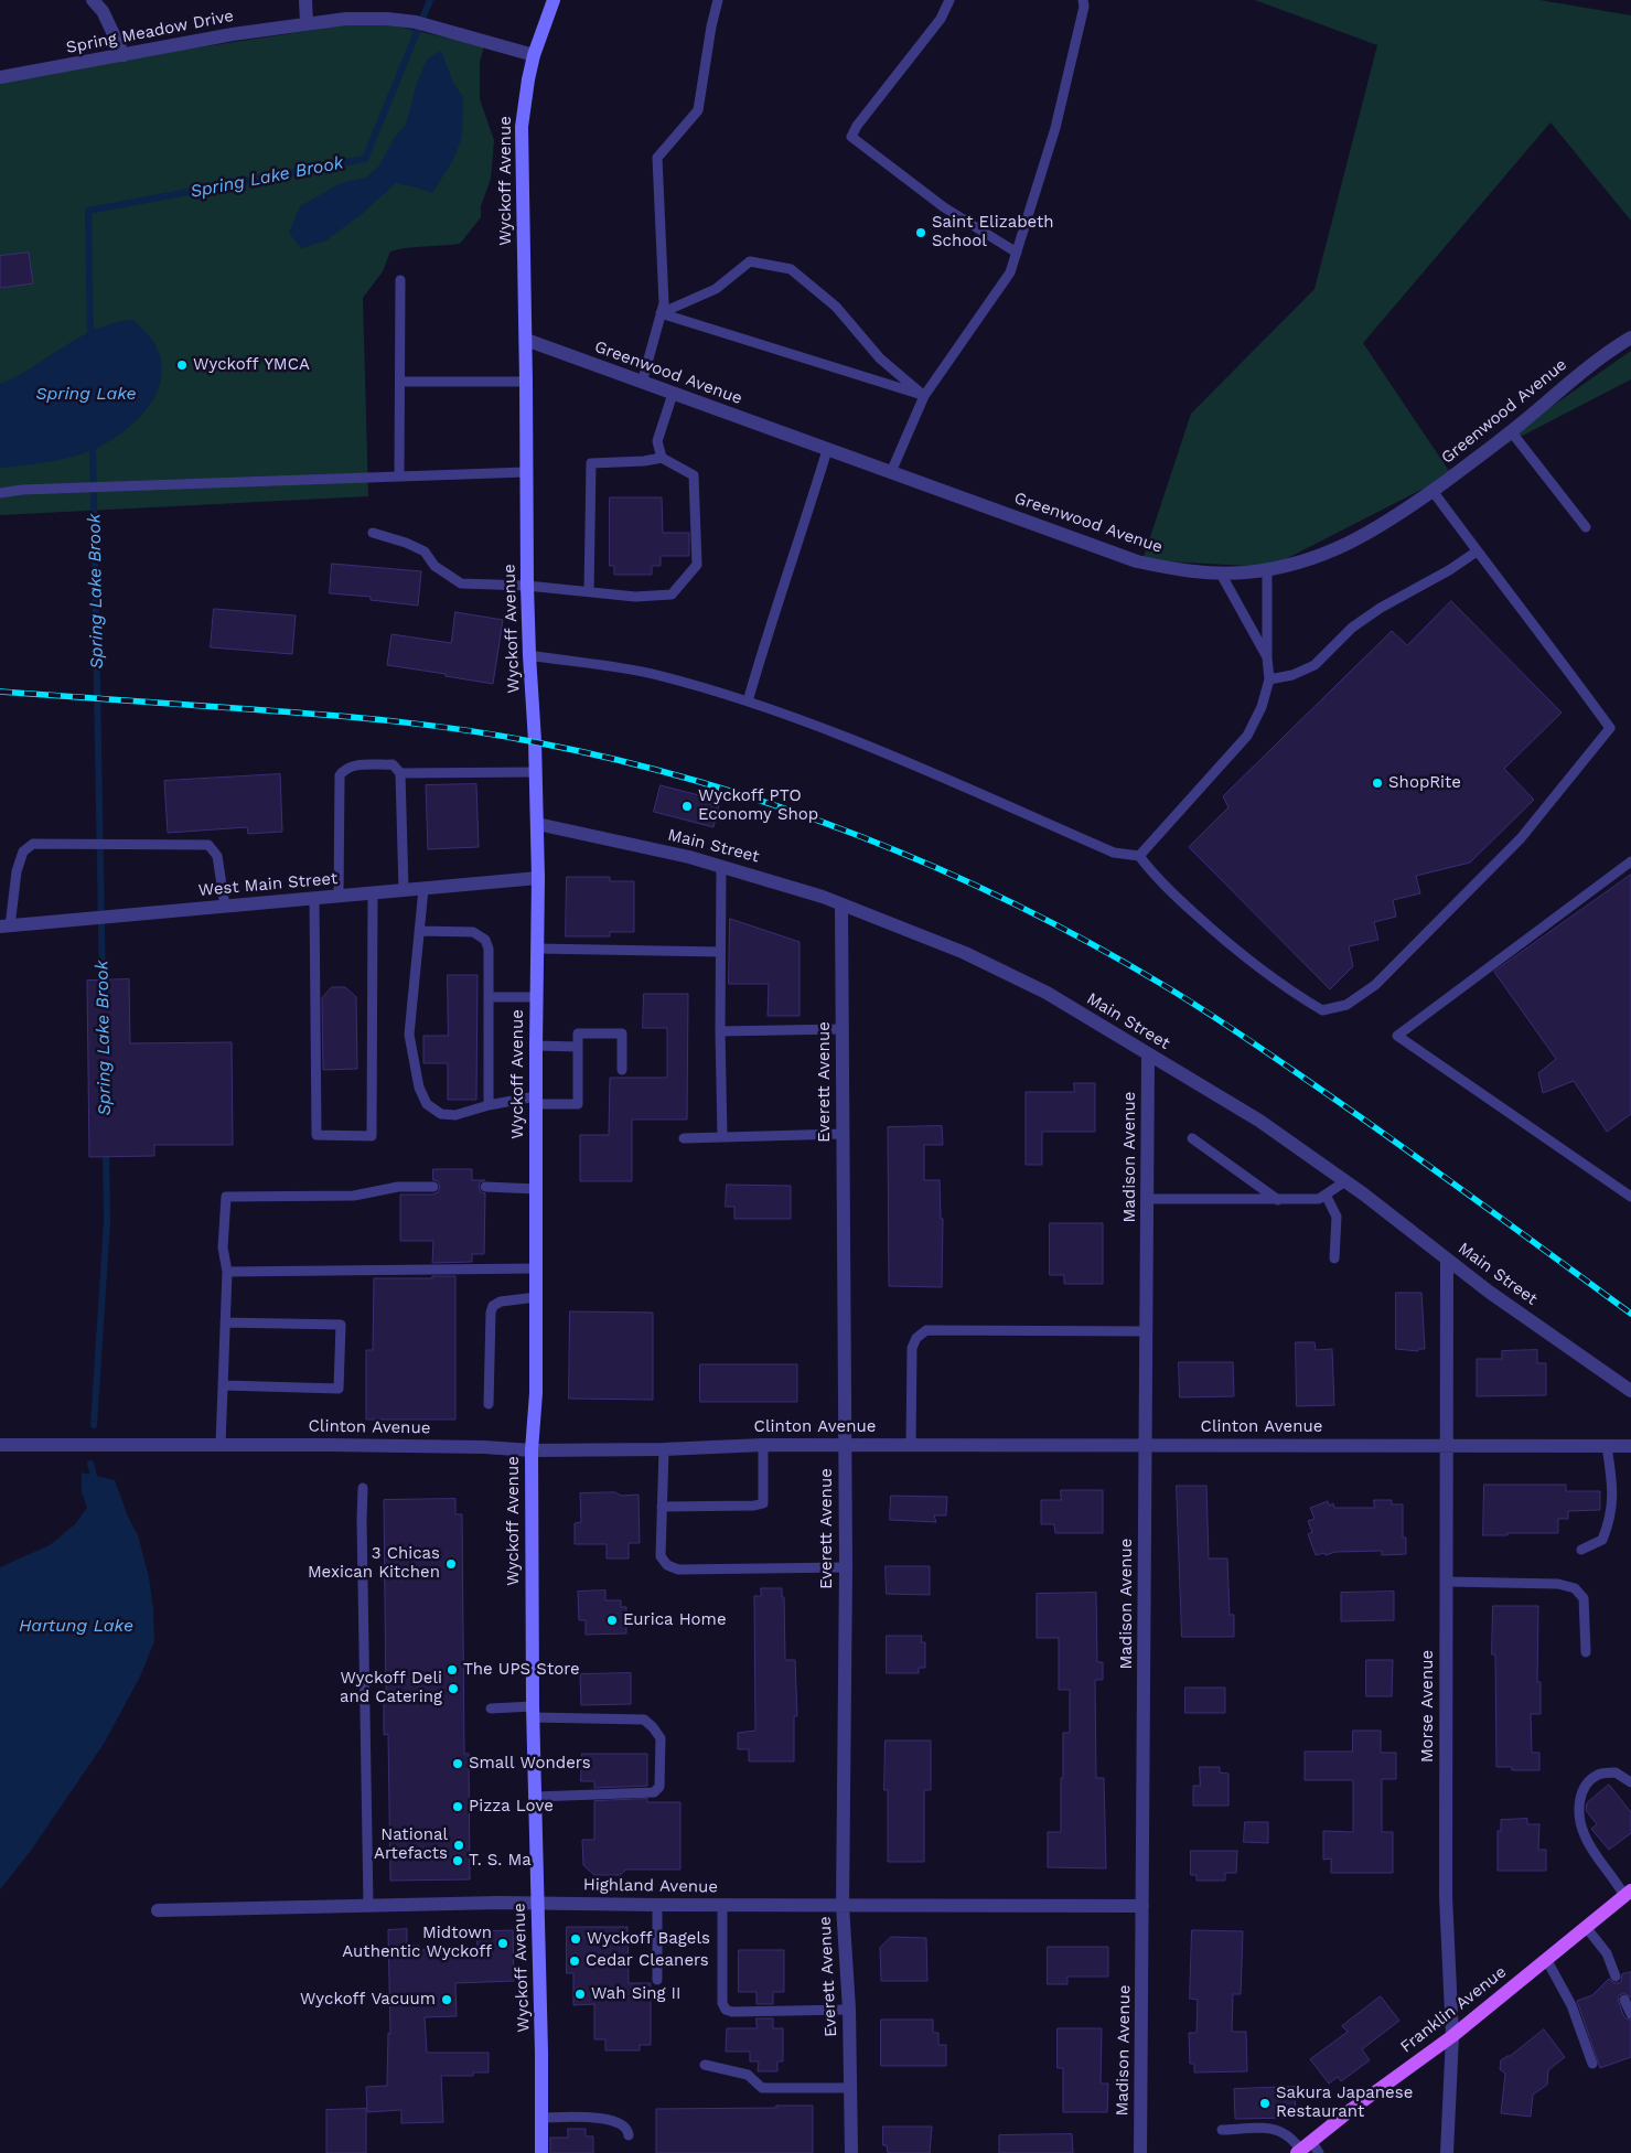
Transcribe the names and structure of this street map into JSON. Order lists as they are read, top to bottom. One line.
{"streets":{"main road":["Wyckoff Avenue","Franklin Avenue"],"street":["Spring Meadow Drive","Greenwood Avenue","Main Street","West Main Street","Everett Avenue","Madison Avenue","Clinton Avenue","Morse Avenue","Highland Avenue"]},"crossings":[["Spring Meadow Drive","Wyckoff Avenue"],["Wyckoff Avenue","Greenwood Avenue"],["Wyckoff Avenue","Main Street"],["Wyckoff Avenue","West Main Street"],["Wyckoff Avenue","Clinton Avenue"],["Wyckoff Avenue","Highland Avenue"],["Main Street","Everett Avenue"],["Main Street","Madison Avenue"],["Main Street","Morse Avenue"],["Everett Avenue","Clinton Avenue"],["Everett Avenue","Highland Avenue"],["Madison Avenue","Clinton Avenue"],["Madison Avenue","Highland Avenue"],["Clinton Avenue","Morse Avenue"],["Morse Avenue","Franklin Avenue"]],"water":["Spring Lake Brook","Spring Lake","Hartung Lake"],"places":["Saint Elizabeth School","Wyckoff YMCA","ShopRite","Wyckoff PTO Economy Shop","3 Chicas Mexican Kitchen","Eurica Home","The UPS Store","Wyckoff Deli and Catering","Small Wonders","Pizza Love","National Artefacts","T. S. Ma","Wyckoff Bagels","Midtown Authentic Wyckoff","Cedar Cleaners","Wah Sing II","Wyckoff Vacuum","Sakura Japanese Restaurant"]}
